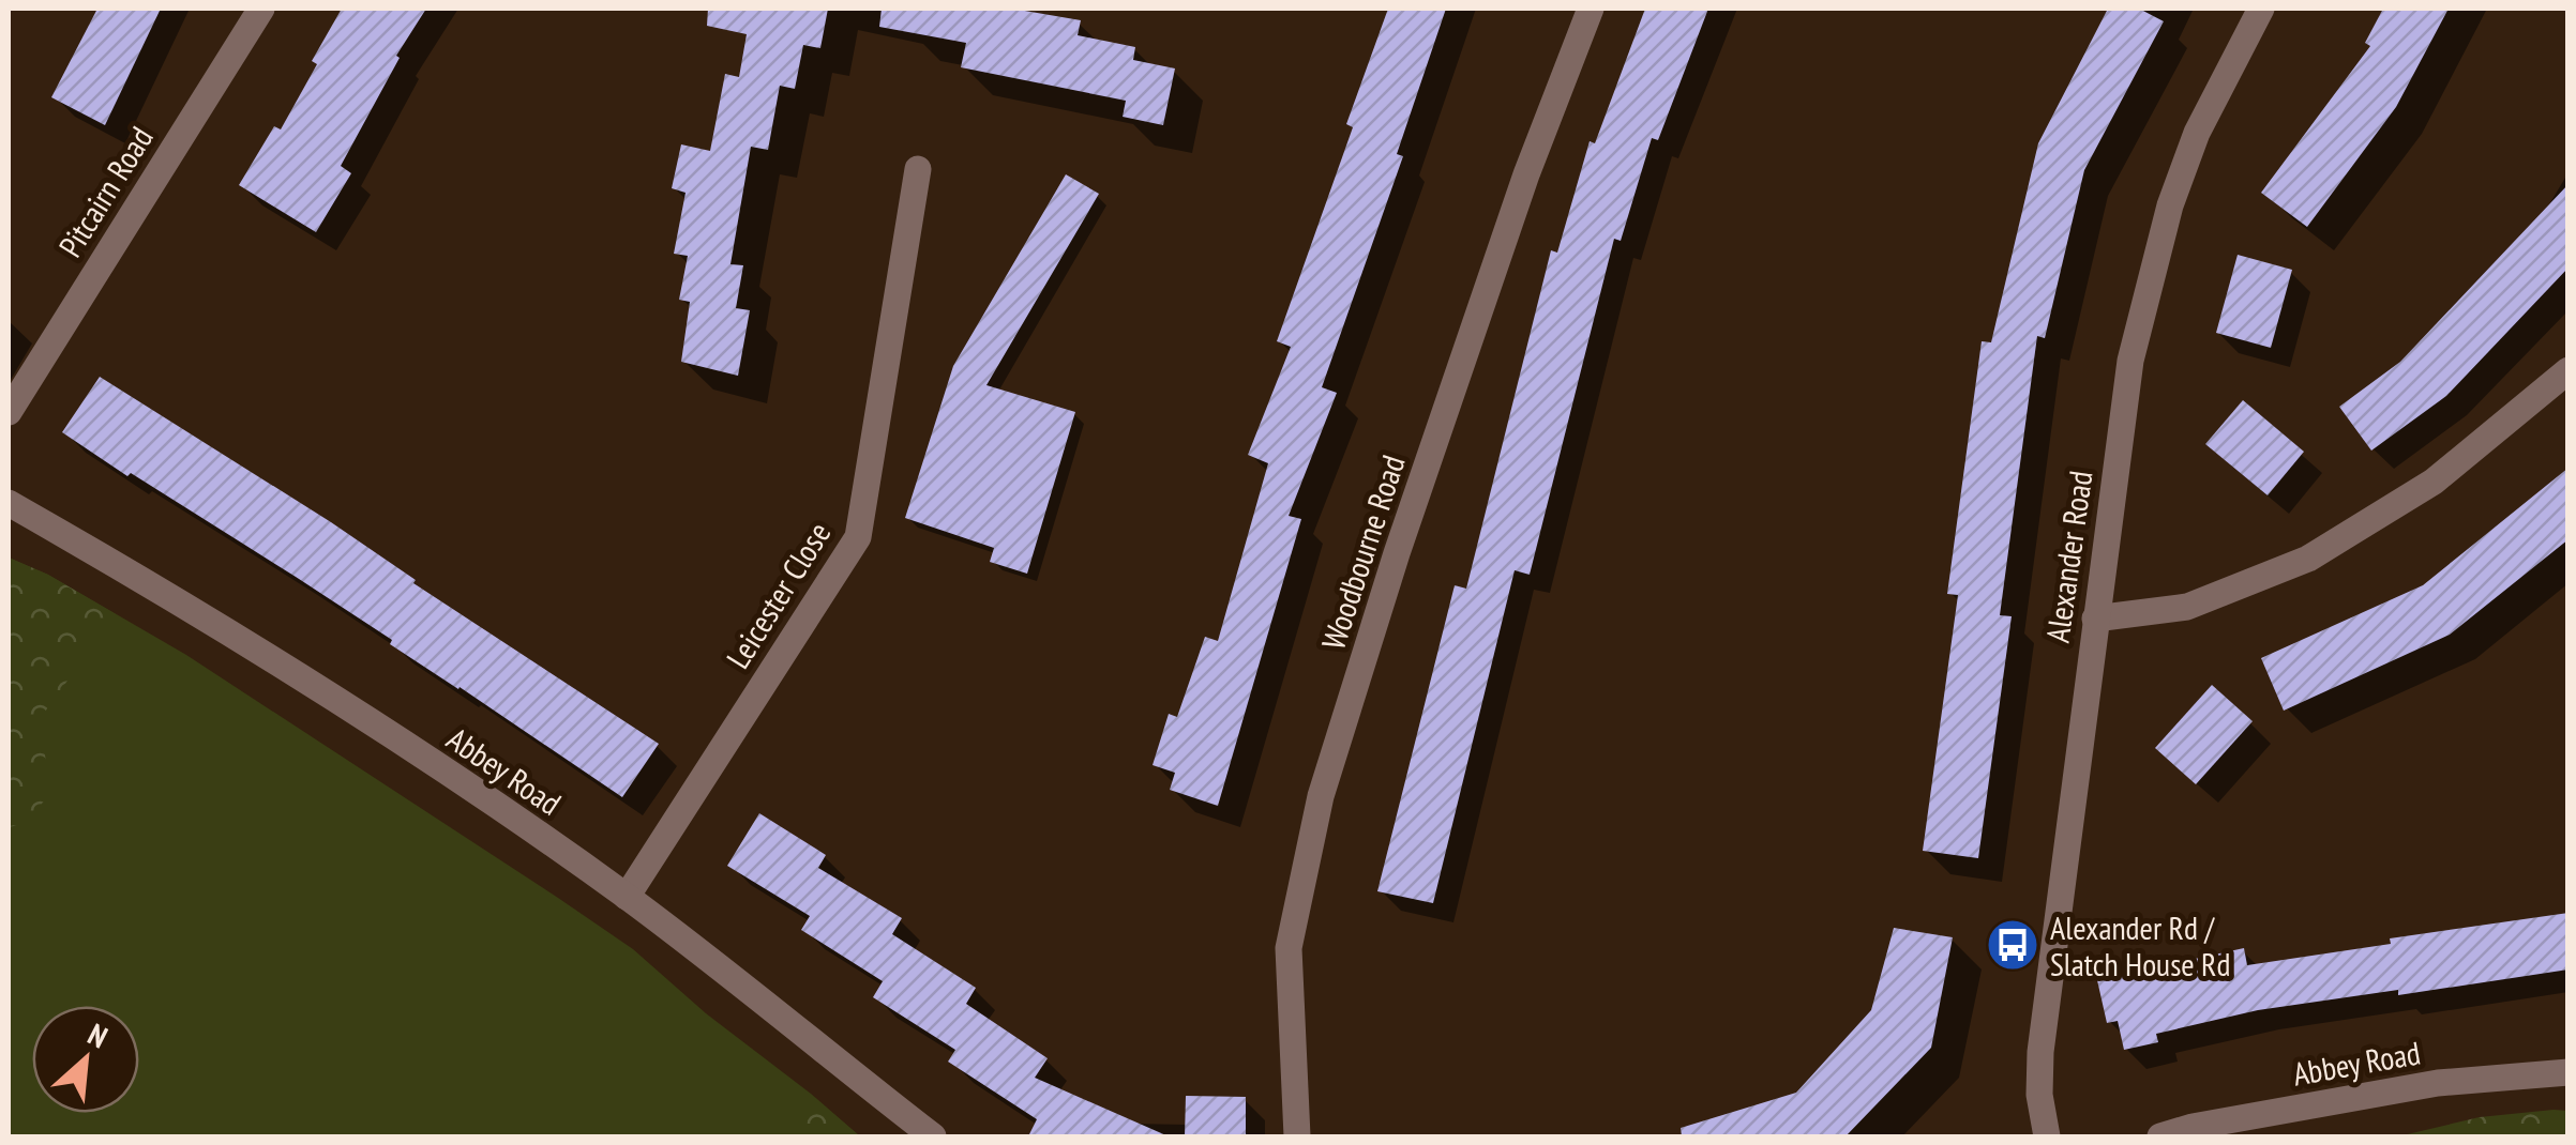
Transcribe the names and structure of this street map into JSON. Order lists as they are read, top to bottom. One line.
{"streets":{"street":["Pitcairn Road","Woodbourne Road","Alexander Road","Leicester Close","Abbey Road"]},"crossings":[["Leicester Close","Abbey Road"]],"places":{"bus stop":["Alexander Rd / Slatch House Rd"]},"north":"top right"}
